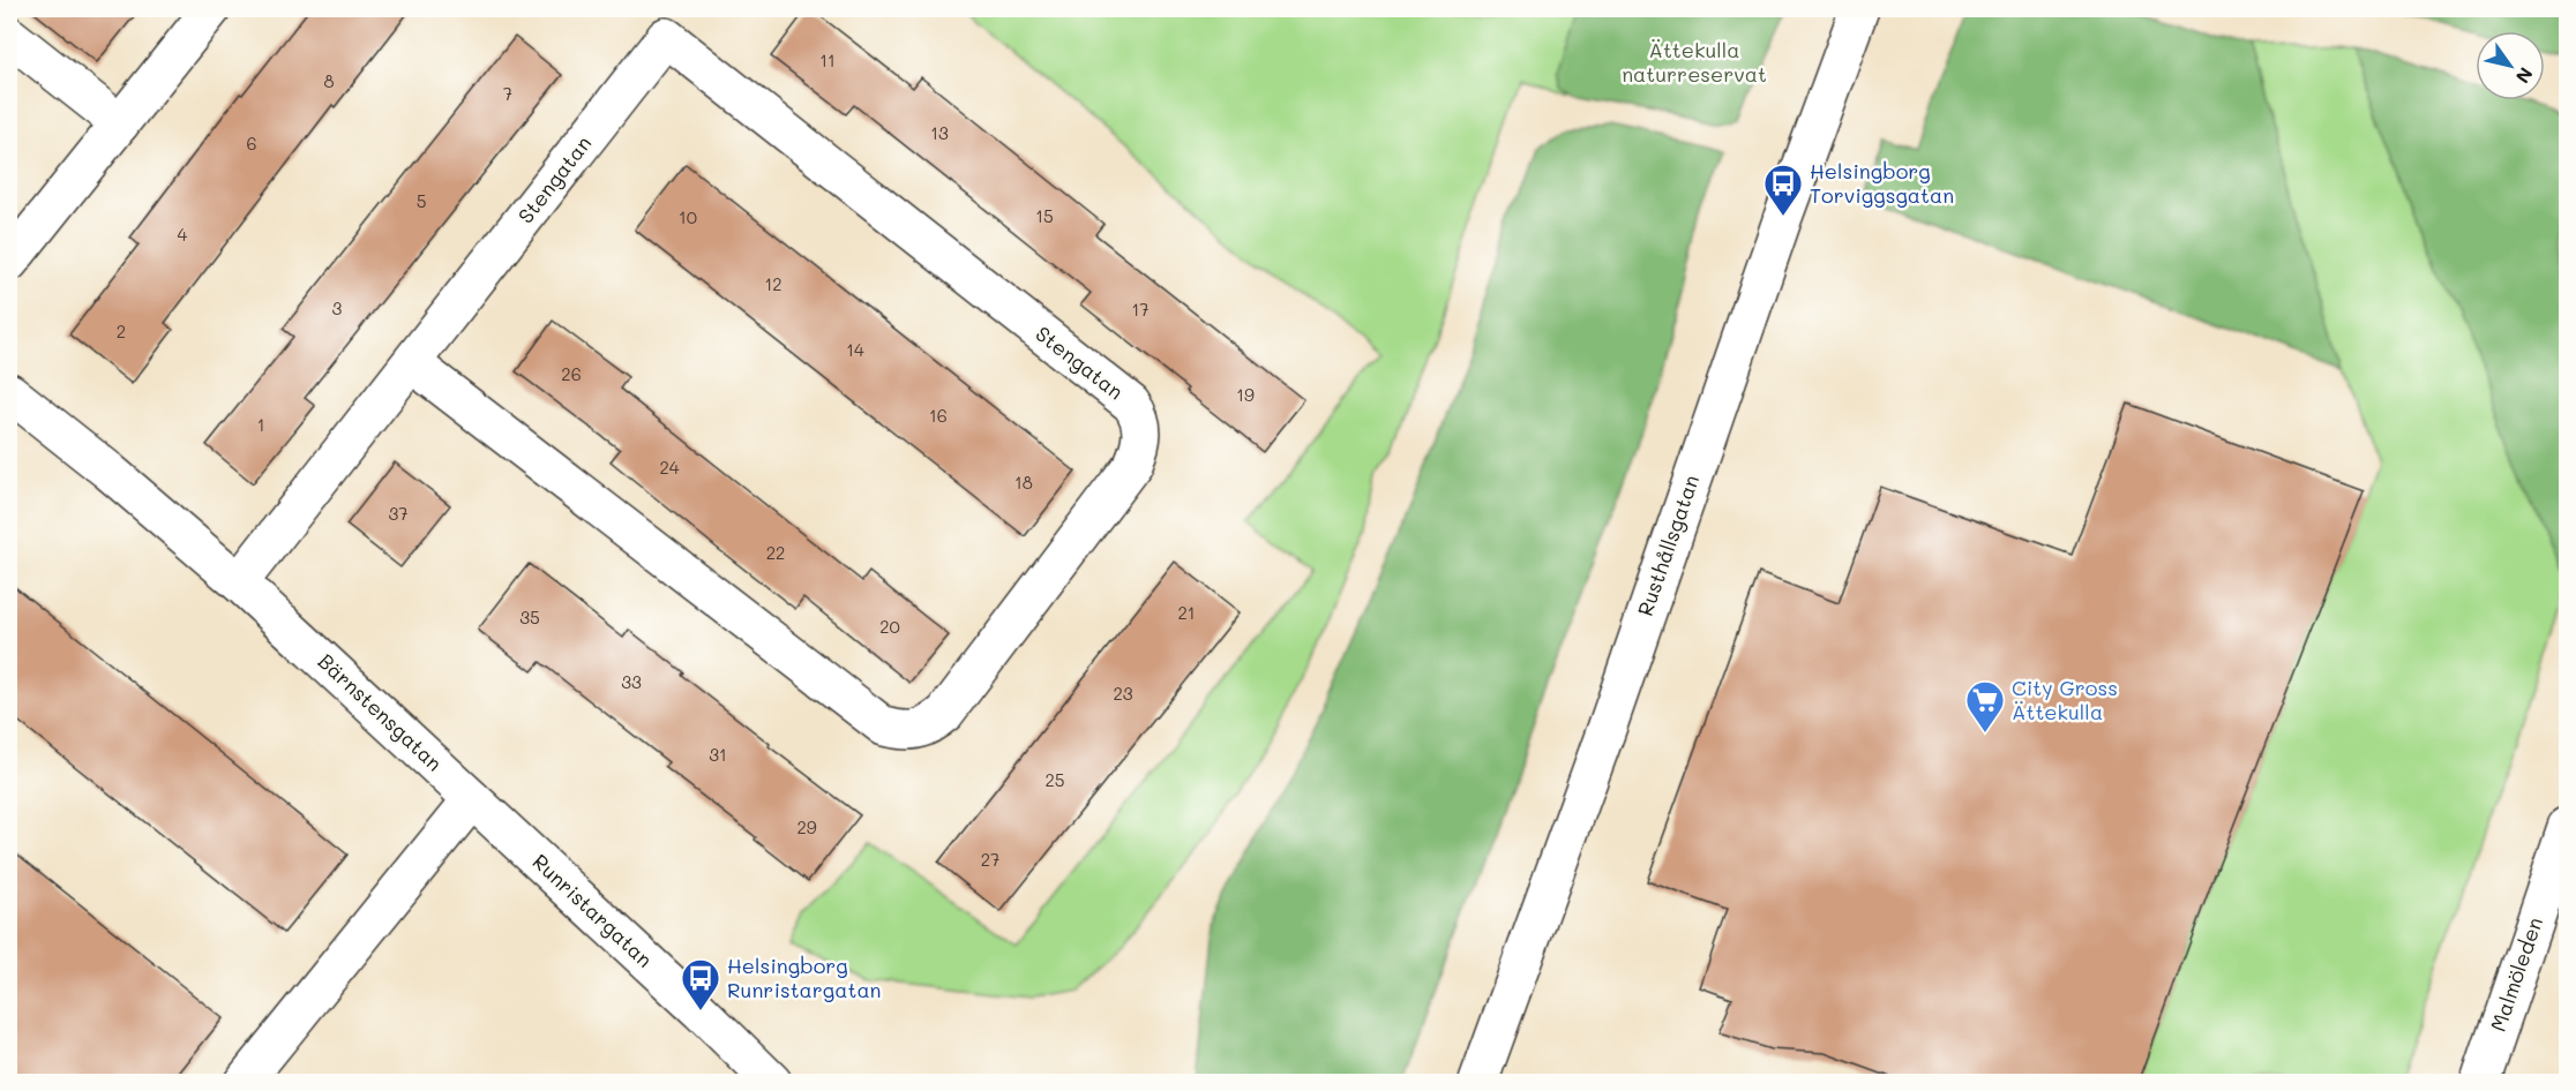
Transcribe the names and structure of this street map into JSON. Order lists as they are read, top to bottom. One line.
{"streets":{"main road":["Stengatan","Rusthållsgatan","Bärnstensgatan","Runristargatan","Malmöleden"]},"crossings":[["Stengatan","Bärnstensgatan"],["Bärnstensgatan","Runristargatan"]],"parks":["Ättekulla naturreservat"],"places":{"bus stop":["Helsingborg Torviggsgatan","Helsingborg Runristargatan"],"supermarket":["City Gross Ättekulla"]},"house_numbers":["11","8","7","13","6","5","15","10","4","12","3","17","2","14","26","19","16","1","24","18","37","22","21","35","20","33","23","31","25","29","27"],"north":"bottom right"}
